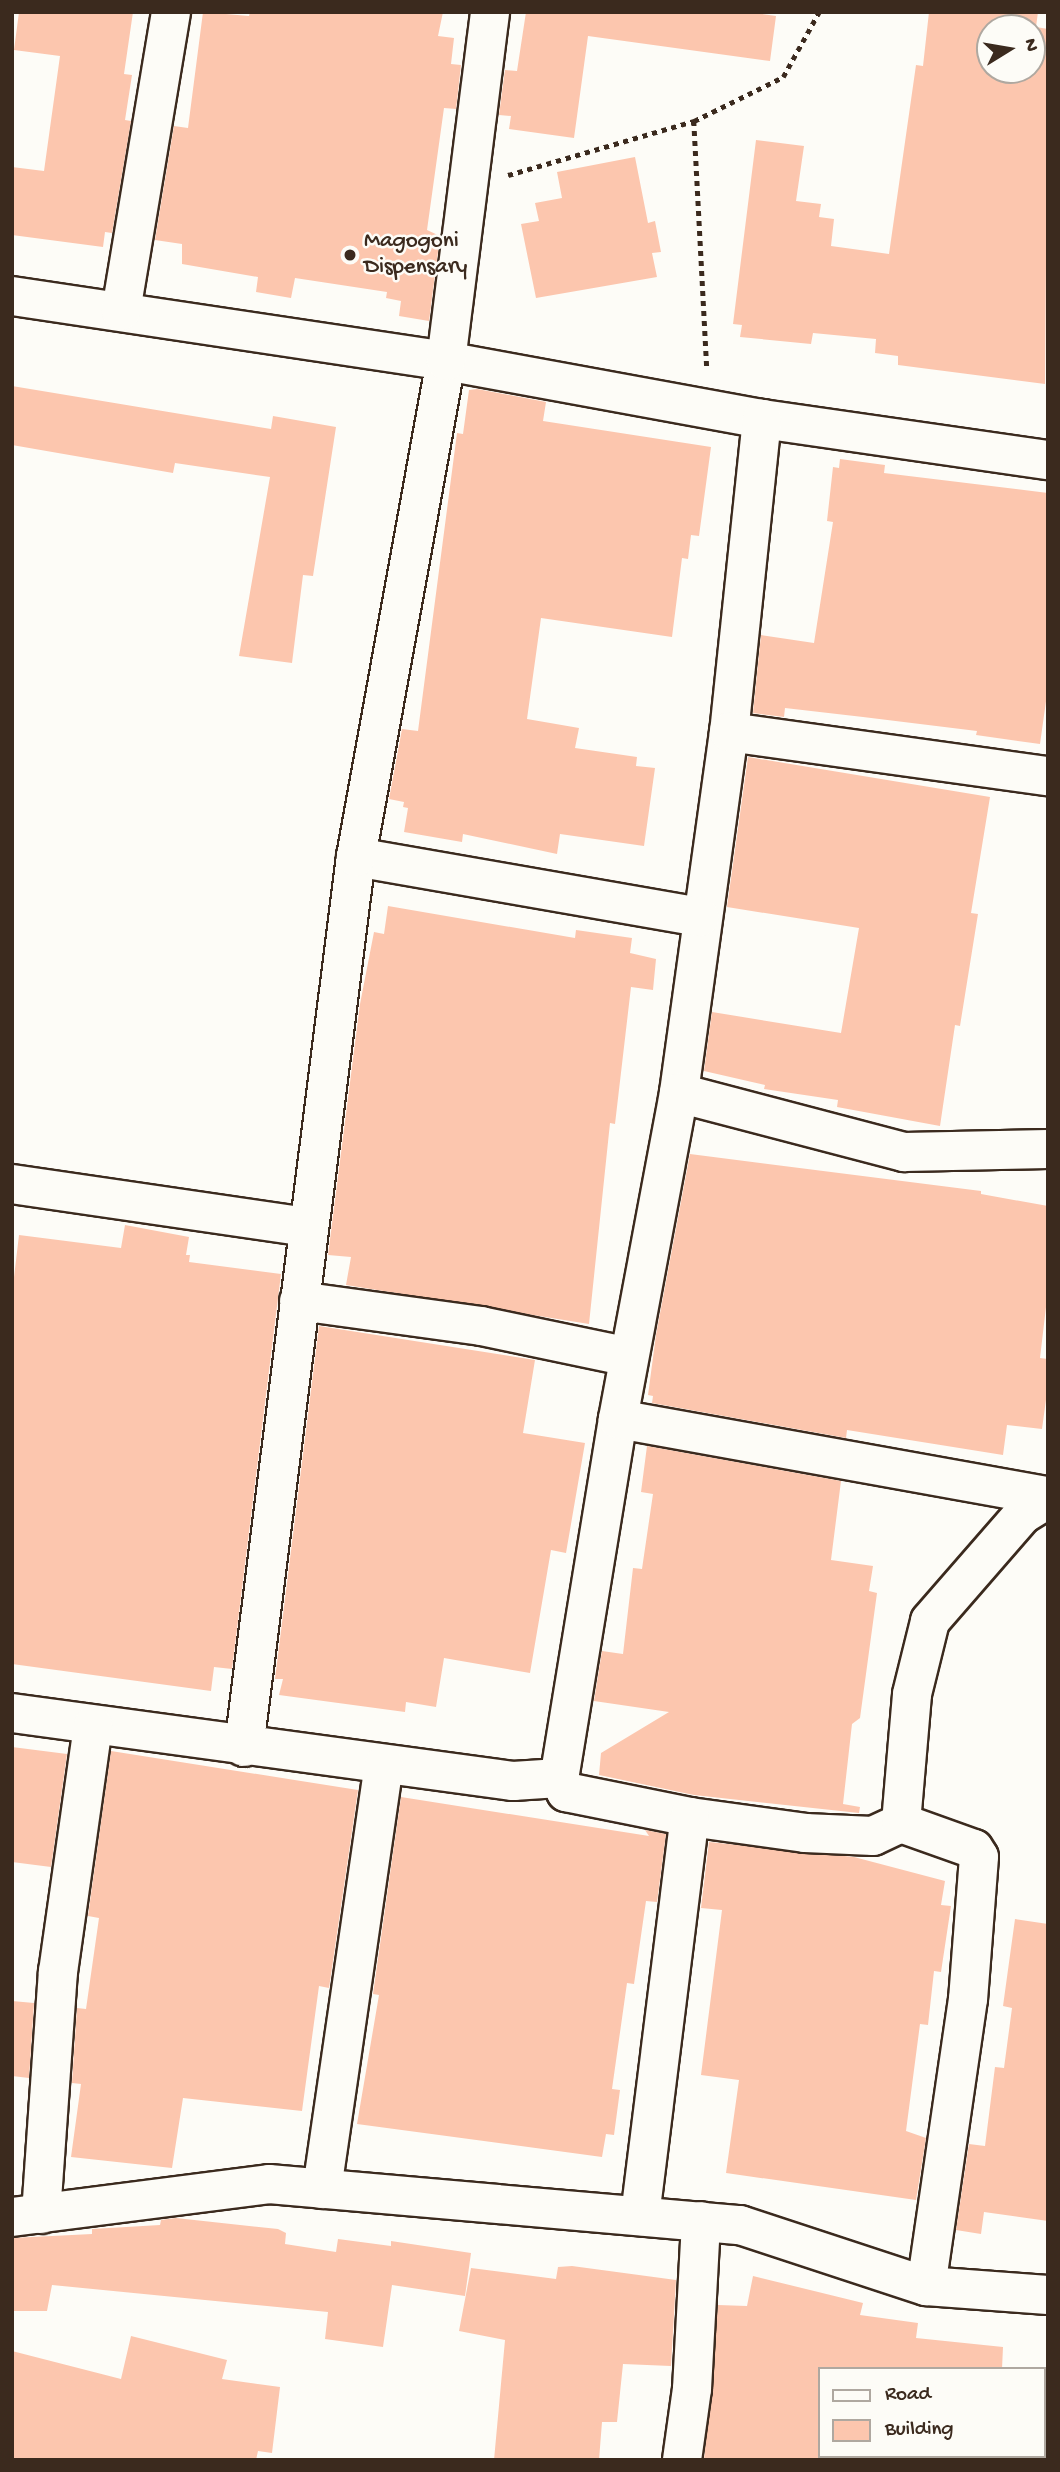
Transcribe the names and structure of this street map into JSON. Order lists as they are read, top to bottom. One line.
{"places":["Magogoni Dispensary"],"legend":["Road","Building"],"north":"right"}
